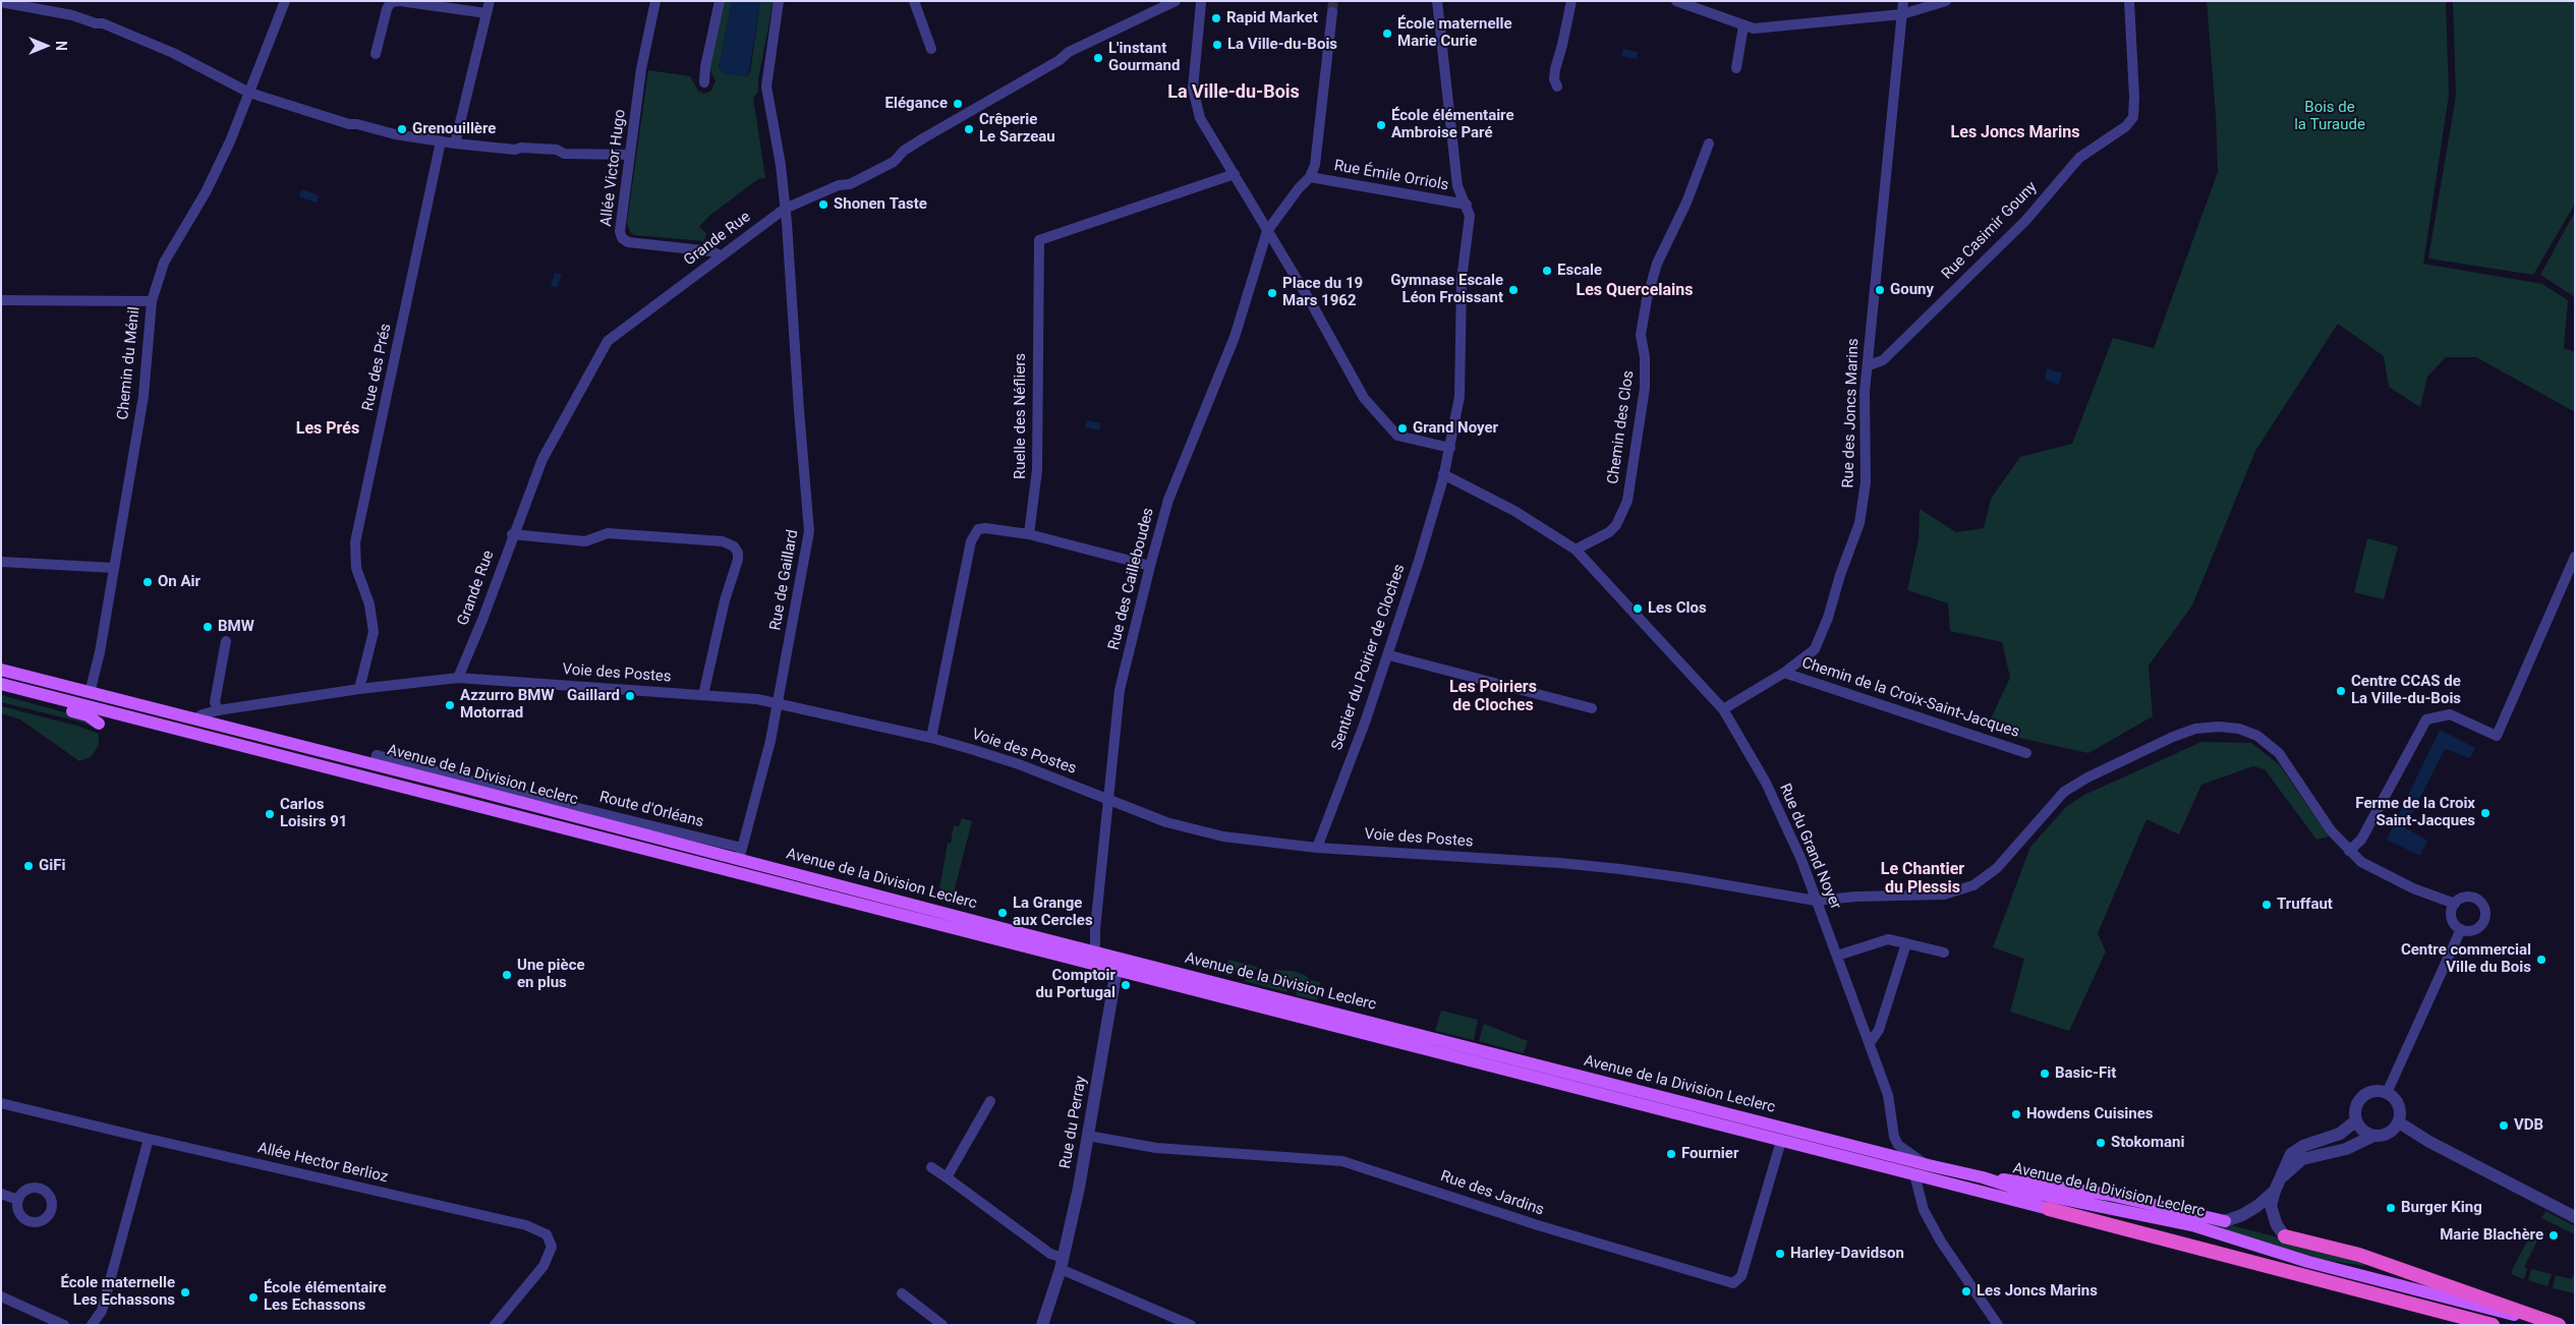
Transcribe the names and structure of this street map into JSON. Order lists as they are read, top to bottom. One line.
{"streets":{"highway":["Avenue de la Division Leclerc"],"street":["Allée Victor Hugo","Rue Émile Orriols","Rue Casimir Gouny","Grande Rue","Chemin du Ménil","Rue des Prés","Rue des Joncs Marins","Ruelle des Néfliers","Chemin des Clos","Rue des Cailleboudes","Rue de Gaillard","Sentier du Poirier de Cloches","Voie des Postes","Chemin de la Croix-Saint-Jacques","Route d'Orléans","Rue du Grand Noyer","Rue du Perray","Allée Hector Berlioz","Rue des Jardins"]},"crossings":[["Allée Victor Hugo","Grande Rue"],["Rue Émile Orriols","Rue des Cailleboudes"],["Rue Émile Orriols","Sentier du Poirier de Cloches"],["Rue Casimir Gouny","Rue des Joncs Marins"],["Grande Rue","Rue de Gaillard"],["Grande Rue","Voie des Postes"],["Chemin du Ménil","Avenue de la Division Leclerc"],["Rue des Prés","Voie des Postes"],["Rue des Joncs Marins","Chemin de la Croix-Saint-Jacques"],["Rue des Joncs Marins","Rue du Grand Noyer"],["Chemin des Clos","Rue du Grand Noyer"],["Rue des Cailleboudes","Voie des Postes"],["Rue des Cailleboudes","Avenue de la Division Leclerc"],["Rue de Gaillard","Voie des Postes"],["Rue de Gaillard","Avenue de la Division Leclerc"],["Rue de Gaillard","Route d'Orléans"],["Sentier du Poirier de Cloches","Voie des Postes"],["Sentier du Poirier de Cloches","Rue du Grand Noyer"],["Voie des Postes","Avenue de la Division Leclerc"],["Voie des Postes","Rue du Grand Noyer"],["Avenue de la Division Leclerc","Route d'Orléans"],["Avenue de la Division Leclerc","Rue du Grand Noyer"],["Avenue de la Division Leclerc","Rue du Perray"],["Avenue de la Division Leclerc","Rue des Jardins"],["Rue du Perray","Rue des Jardins"]],"districts":["La Ville-du-Bois","Les Joncs Marins","Les Quercelains","Les Prés","Les Poiriers de Cloches","Le Chantier du Plessis"],"parks":["Bois de la Turaude"],"places":["Rapid Market","École maternelle Marie Curie","La Ville-du-Bois","L'instant Gourmand","Elégance","École élémentaire Ambroise Paré","Grenouillère","Crêperie Le Sarzeau","Shonen Taste","Escale","Gymnase Escale Léon Froissant","Gouny","Place du 19 Mars 1962","Grand Noyer","On Air","Les Clos","BMW","Centre CCAS de La Ville-du-Bois","Gaillard","Azzurro BMW Motorrad","Ferme de la Croix Saint-Jacques","Carlos Loisirs 91","GiFi","Truffaut","La Grange aux Cercles","Centre commercial Ville du Bois","Une pièce en plus","Comptoir du Portugal","Basic-Fit","Howdens Cuisines","VDB","Stokomani","Fournier","Burger King","Marie Blachère","Harley-Davidson","Les Joncs Marins","École maternelle Les Echassons","École élémentaire Les Echassons"],"north":"right"}
